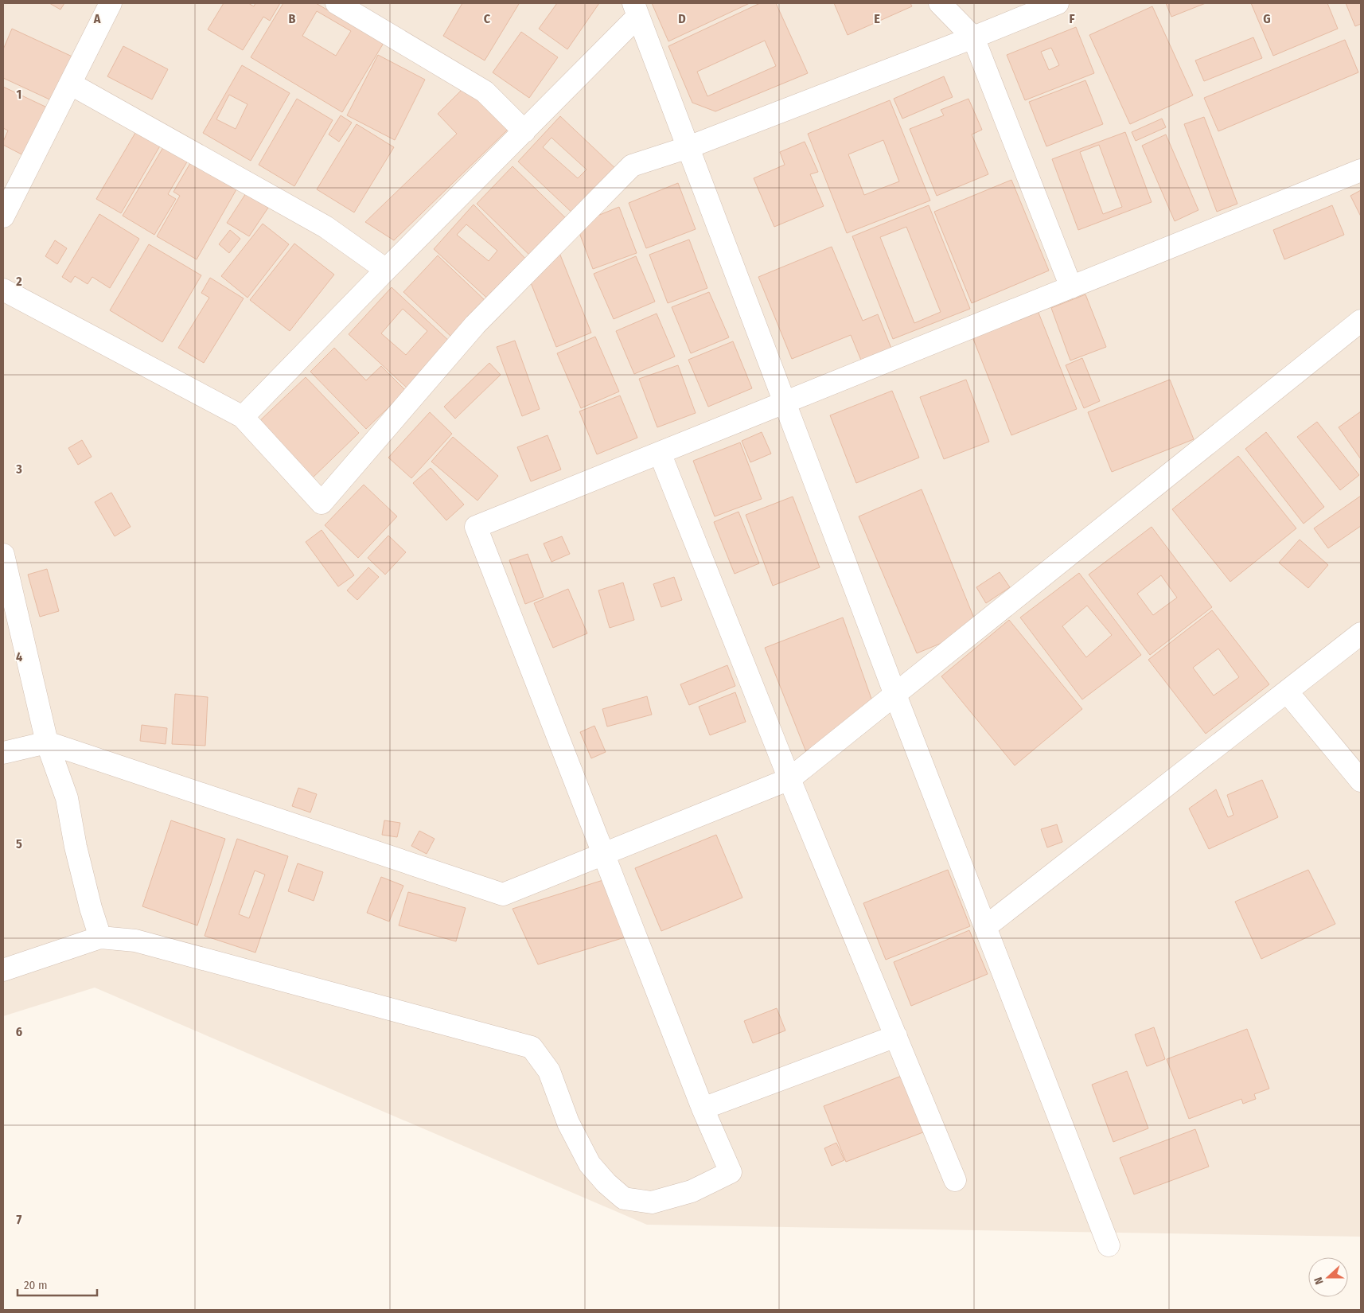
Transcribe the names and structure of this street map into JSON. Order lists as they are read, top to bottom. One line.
{"scale_bar":"20 m","north":"left","grid":{"columns":["A","B","C","D","E","F","G"],"rows":["1","2","3","4","5","6","7"]}}
